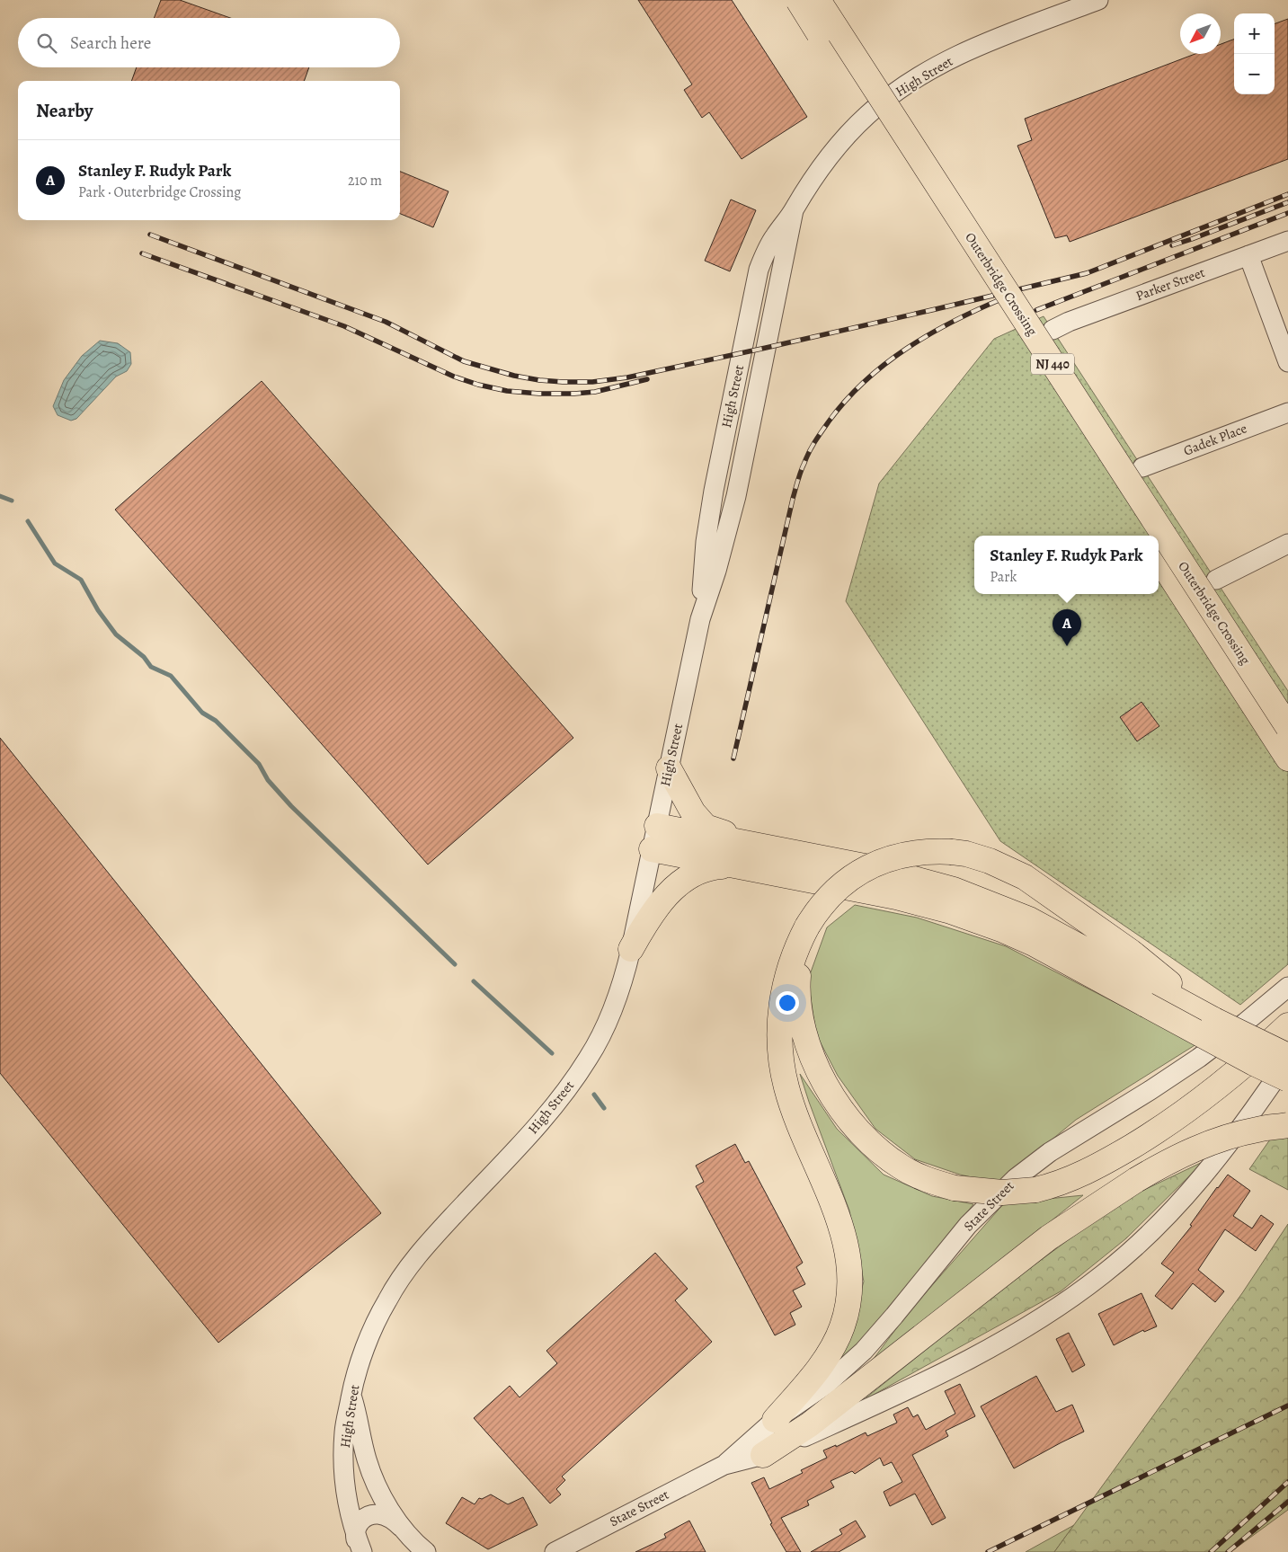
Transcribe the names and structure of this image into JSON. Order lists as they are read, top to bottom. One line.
{"streets":{"highway":["Outerbridge Crossing","NJ 440"],"street":["High Street","Parker Street","Gadek Place","State Street"]},"north":"bottom left","page":{"map_buttons":["+","−"],"search":"Search here","heading":"Nearby","list":[{"mark":"A","name":"Stanley F. Rudyk Park","note":"Park · Outerbridge Crossing","value":"210 m"}],"popup":["Stanley F. Rudyk Park","Park"],"pins":"A"}}
